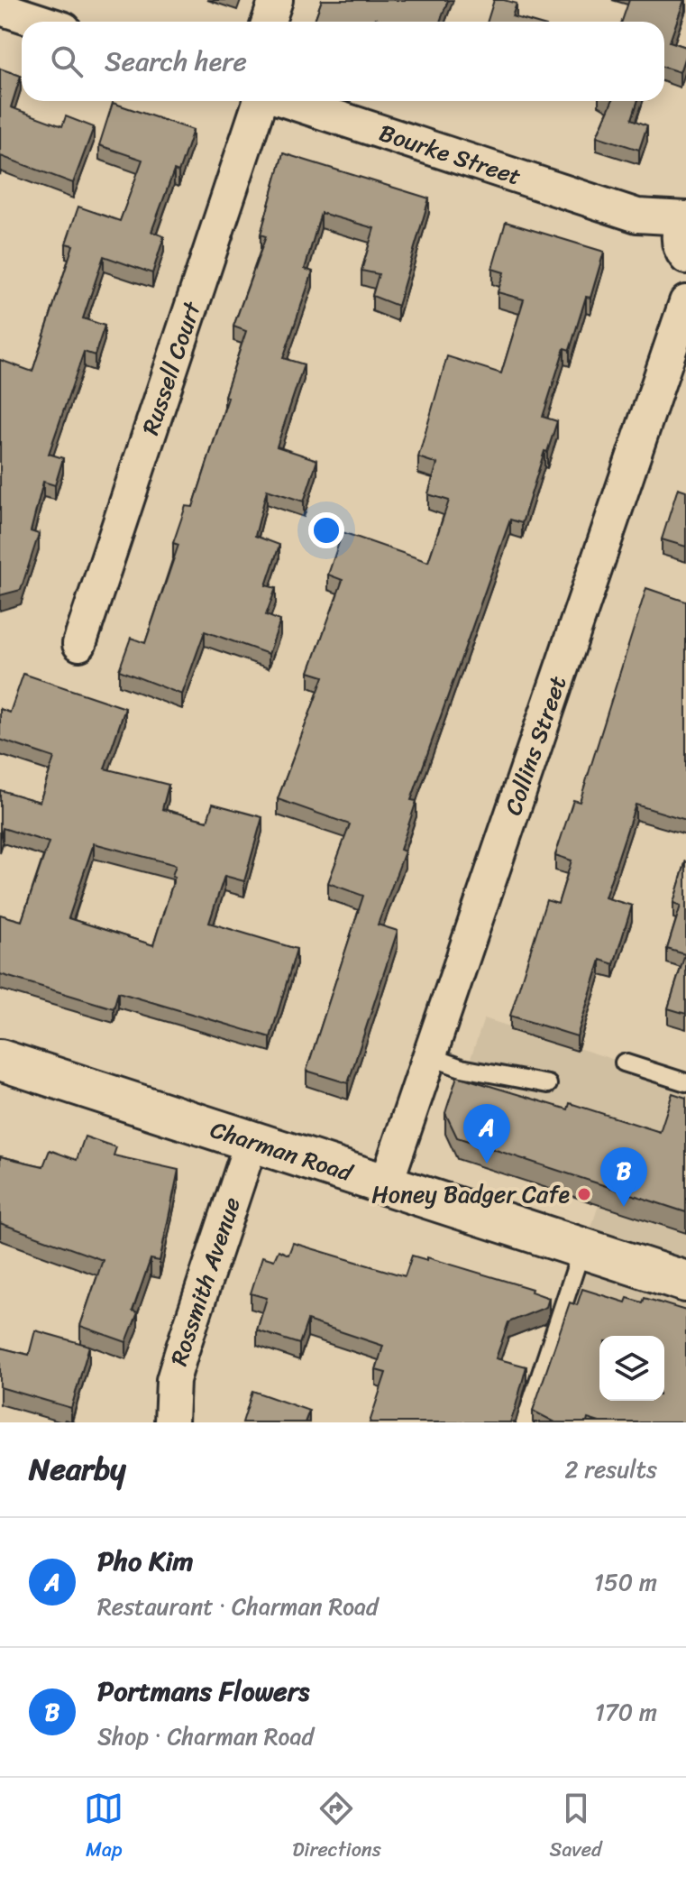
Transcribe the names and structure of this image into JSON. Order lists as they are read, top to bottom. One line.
{"streets":{"main road":["Charman Road"],"street":["Bourke Street","Russell Court","Collins Street","Rossmith Avenue"]},"crossings":[["Collins Street","Charman Road"],["Charman Road","Rossmith Avenue"]],"places":["Honey Badger Cafe"],"page":{"search":"Search here","pins":["A","B"],"heading":["Nearby","2 results"],"list":[{"mark":"A","name":"Pho Kim","note":"Restaurant · Charman Road","value":"150 m"},{"mark":"B","name":"Portmans Flowers","note":"Shop · Charman Road","value":"170 m"}],"nav":["Map","Directions","Saved"]}}
